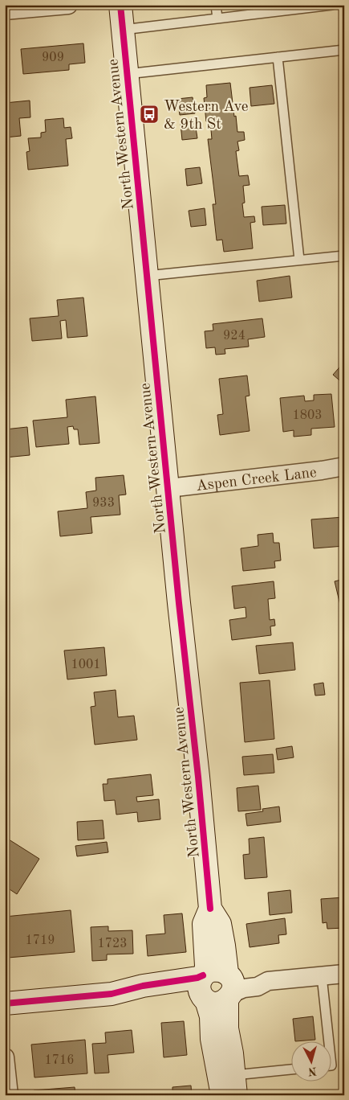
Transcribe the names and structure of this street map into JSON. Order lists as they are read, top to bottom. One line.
{"streets":{"main road":["North Western Avenue"],"street":["Aspen Creek Lane"]},"crossings":[["North Western Avenue","Aspen Creek Lane"]],"places":{"bus stop":["Western Ave & 9th St"]},"house_numbers":["909","924","1803","933","1001","1719","1723","1716"],"north":"bottom"}
